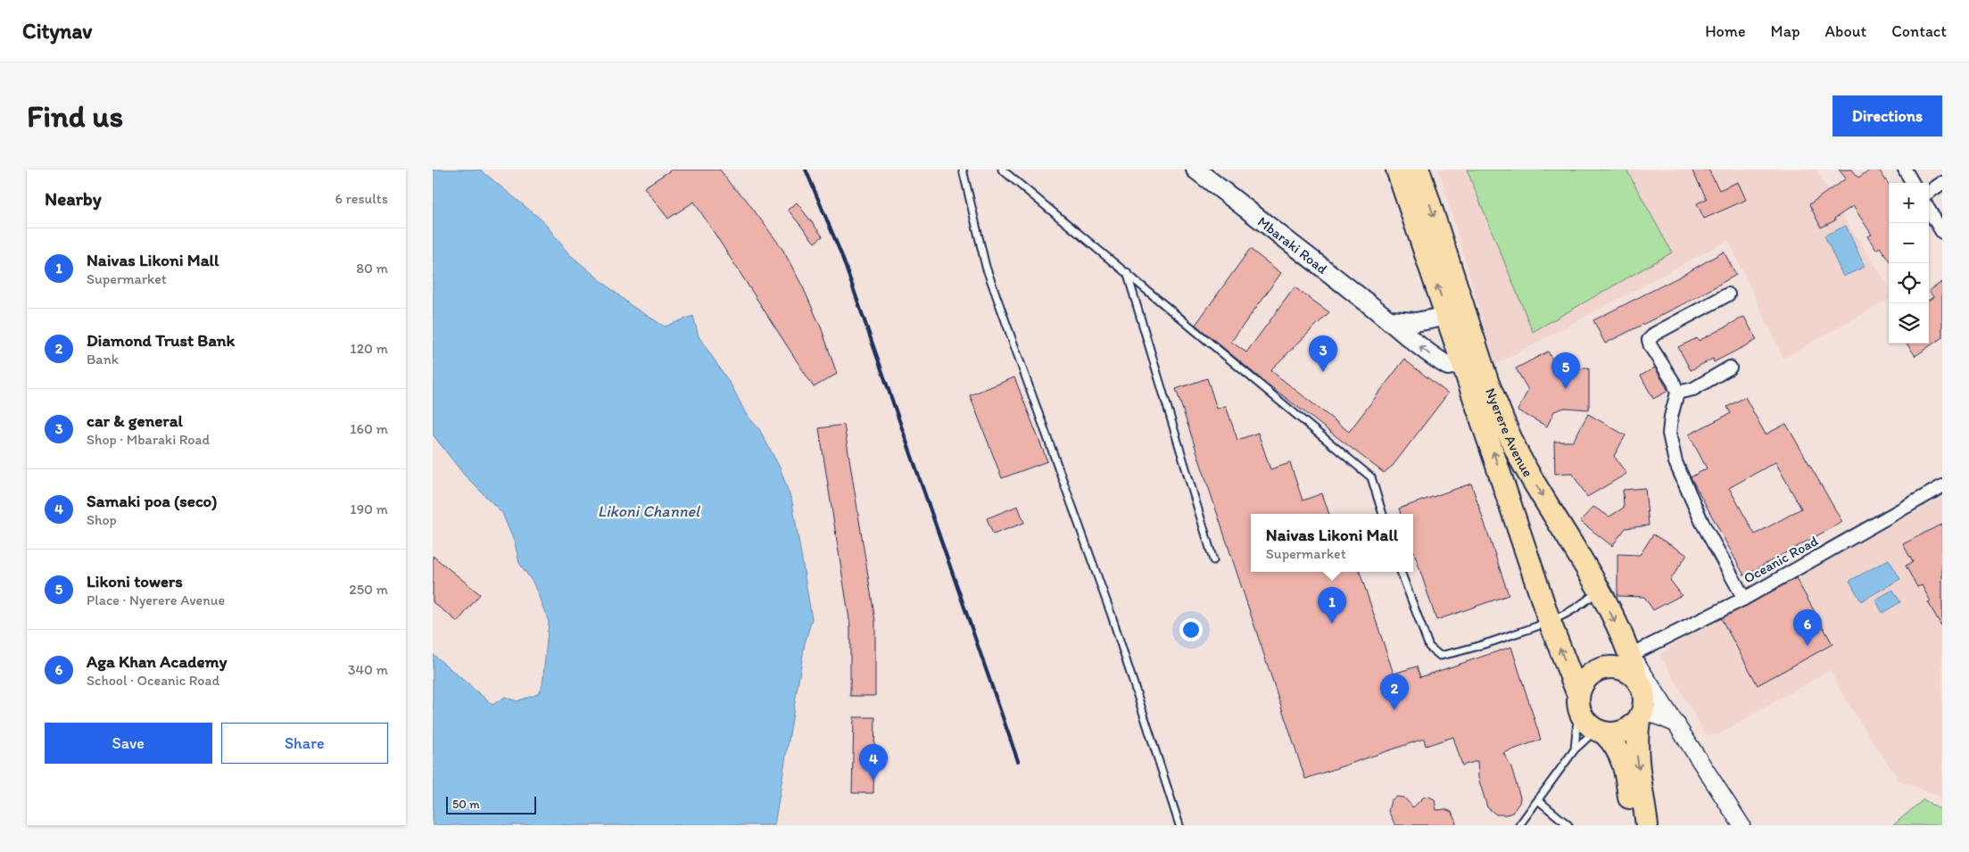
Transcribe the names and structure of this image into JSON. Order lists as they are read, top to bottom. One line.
{"streets":{"highway":["Nyerere Avenue"],"main road":["Mbaraki Road"],"street":["Oceanic Road"]},"crossings":[["Mbaraki Road","Nyerere Avenue"],["Nyerere Avenue","Oceanic Road"]],"water":["Likoni Channel"],"scale_bar":"50 m","page":{"header":"Citynav","nav":["Home","Map","About","Contact"],"buttons":["Directions",["Save","Share"]],"title":"Find us","heading":["Nearby","6 results"],"map_buttons":["+","−"],"list":[{"mark":"1","name":"Naivas Likoni Mall","note":"Supermarket","value":"80 m"},{"mark":"2","name":"Diamond Trust Bank","note":"Bank","value":"120 m"},{"mark":"3","name":"car & general","note":"Shop · Mbaraki Road","value":"160 m"},{"mark":"4","name":"Samaki poa (seco)","note":"Shop","value":"190 m"},{"mark":"5","name":"Likoni towers","note":"Place · Nyerere Avenue","value":"250 m"},{"mark":"6","name":"Aga Khan Academy","note":"School · Oceanic Road","value":"340 m"}],"pins":["3","5","1","6","2","4"],"popup":["Naivas Likoni Mall","Supermarket"],"scale":"50 m"}}
